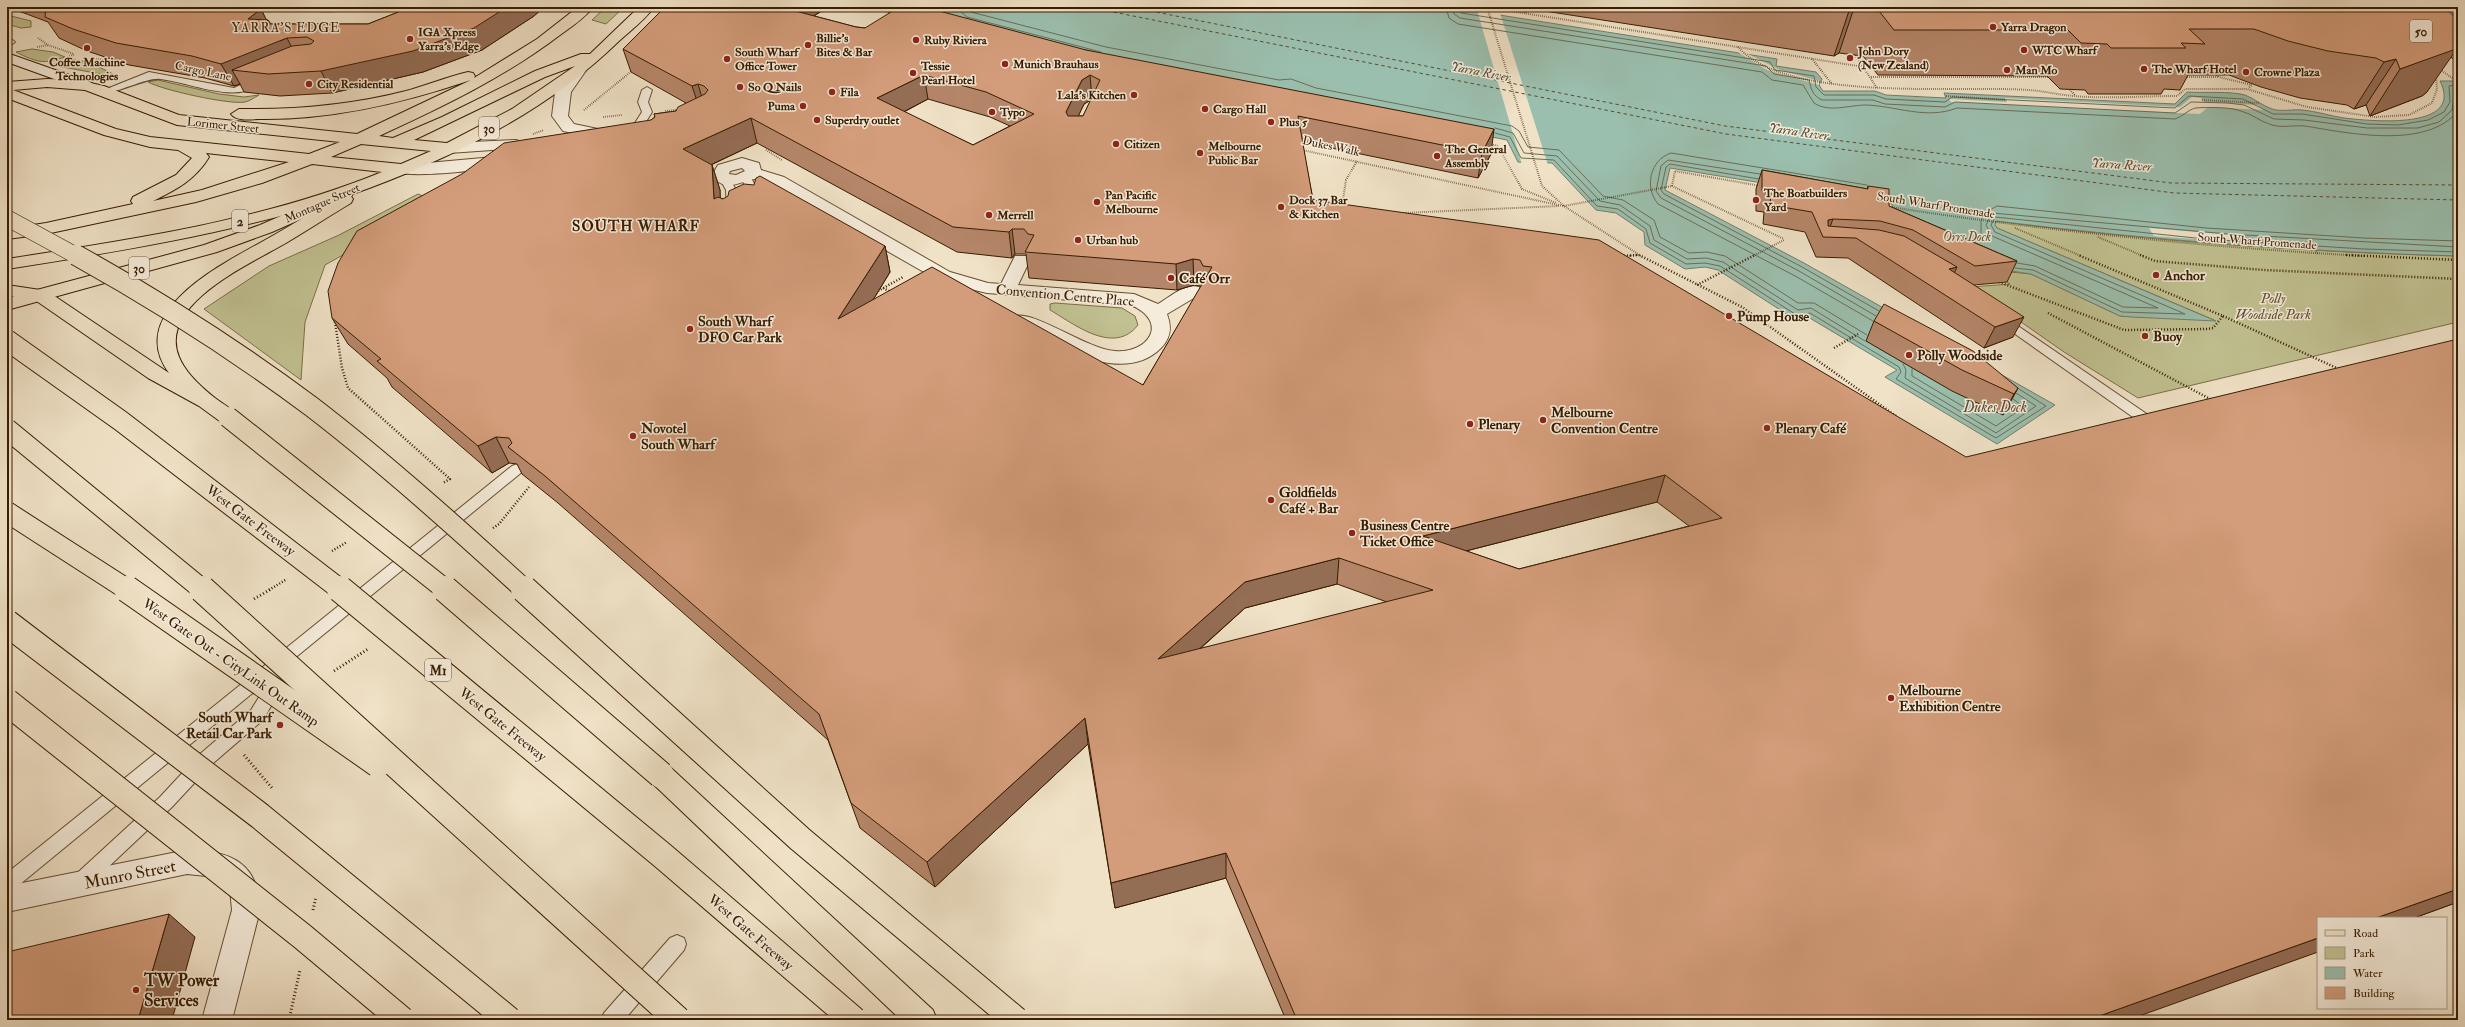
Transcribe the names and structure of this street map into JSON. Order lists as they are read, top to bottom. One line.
{"streets":{"main road":["50","Lorimer Street","30","Montague Street","2","West Gate Freeway","West Gate Out - CityLink Out Ramp","M1"],"street":["Convention Centre Place","Munro Street"],"lane":["Cargo Lane"],"path":["Dukes Walk","South Wharf Promenade"]},"crossings":[["Cargo Lane","Lorimer Street"],["Lorimer Street","Montague Street"],["30","Montague Street"],["Montague Street","2"]],"districts":["YARRA’S EDGE","SOUTH WHARF"],"water":["Yarra River","Orrs Dock","Dukes Dock"],"parks":["Polly Woodside Park"],"places":["Yarra Dragon","IGA Xpress Yarra's Edge","Ruby Riviera","Billie's Bites & Bar","Coffee Machine Technologies","WTC Wharf","John Dory (New Zealand)","South Wharf Office Tower","Munich Brauhaus","The Wharf Hotel","Man Mo","Crowne Plaza","Tessie Pearl Hotel","City Residential","So Q Nails","Fila","Lala's Kitchen","Puma","Cargo Hall","Typo","Superdry outlet","Plus 5","Citizen","Melbourne Public Bar","The General Assembly","The Boatbuilders Yard","Pan Pacific Melbourne","Dock 37 Bar & Kitchen","Merrell","Urban hub","Anchor","Café Orr","Pump House","South Wharf DFO Car Park","Buoy","Polly Woodside","Melbourne Convention Centre","Plenary","Plenary Café","Novotel South Wharf","Goldfields Café + Bar","Business Centre Ticket Office","Melbourne Exhibition Centre","South Wharf Retail Car Park","TW Power Services"],"legend":["Road","Park","Water","Building"]}
